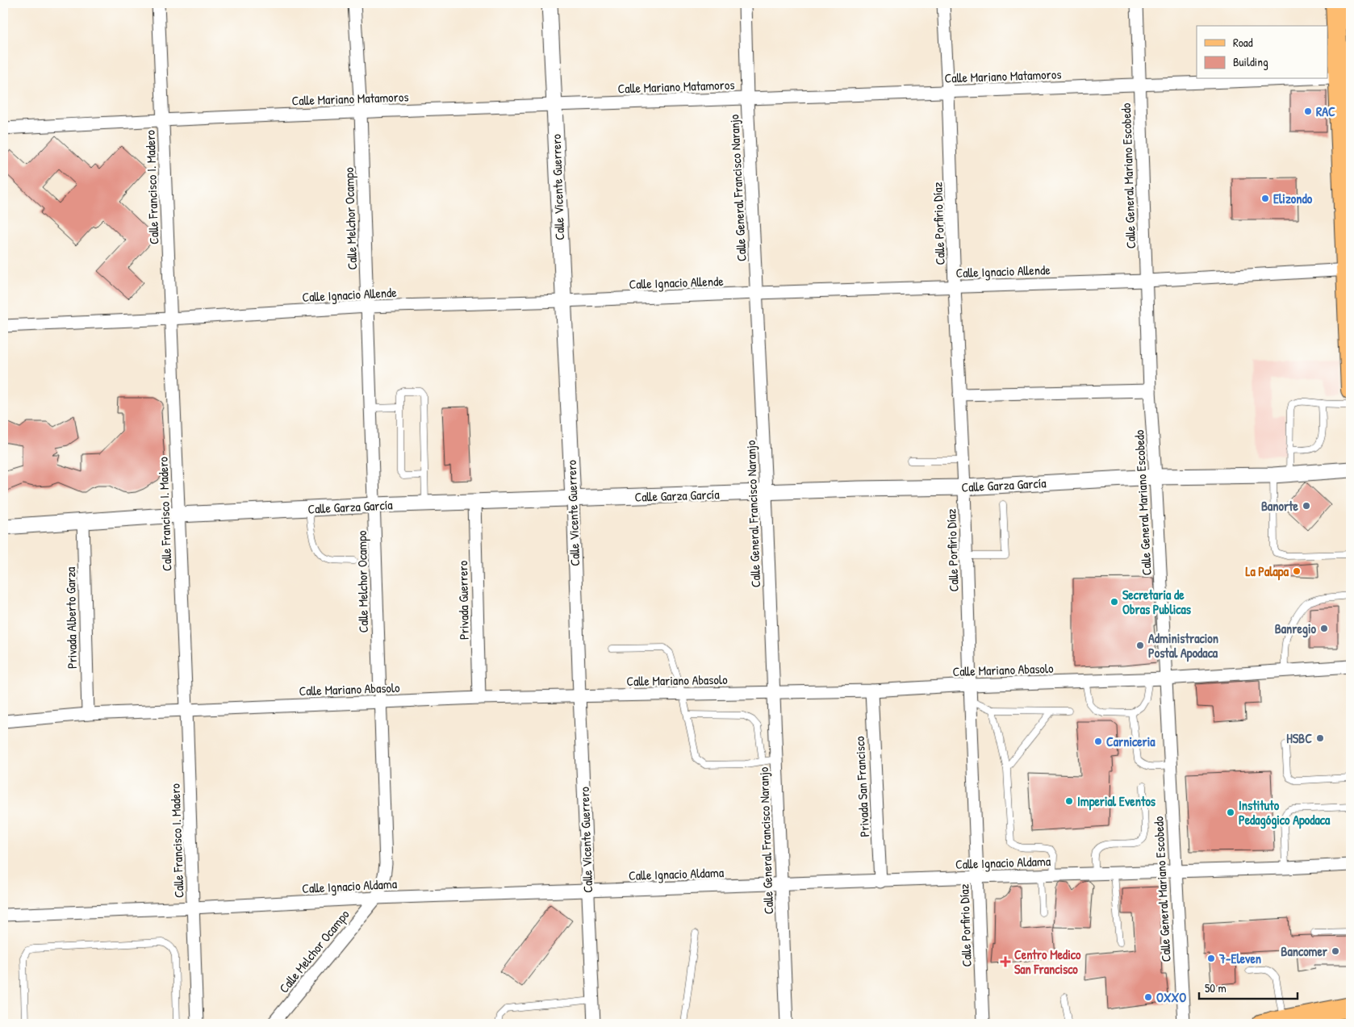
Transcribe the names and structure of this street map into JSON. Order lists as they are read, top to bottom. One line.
{"streets":{"street":["Calle Mariano Matamoros","Calle General Mariano Escobedo","Calle Francisco I. Madero","Calle Vicente Guerrero","Calle General Francisco Naranjo","Calle Melchor Ocampo","Calle Porfirio Díaz","Calle Ignacio Allende","Calle Garza García","Privada Guerrero","Privada Alberto Garza","Calle Mariano Abasolo","Privada San Francisco","Calle Ignacio Aldama"]},"crossings":[["Calle Mariano Matamoros","Calle General Mariano Escobedo"],["Calle Mariano Matamoros","Calle Francisco I. Madero"],["Calle Mariano Matamoros","Calle Vicente Guerrero"],["Calle Mariano Matamoros","Calle General Francisco Naranjo"],["Calle Mariano Matamoros","Calle Melchor Ocampo"],["Calle Mariano Matamoros","Calle Porfirio Díaz"],["Calle General Mariano Escobedo","Calle Ignacio Allende"],["Calle General Mariano Escobedo","Calle Garza García"],["Calle General Mariano Escobedo","Calle Mariano Abasolo"],["Calle General Mariano Escobedo","Calle Ignacio Aldama"],["Calle Francisco I. Madero","Calle Ignacio Allende"],["Calle Francisco I. Madero","Calle Garza García"],["Calle Francisco I. Madero","Calle Mariano Abasolo"],["Calle Francisco I. Madero","Calle Ignacio Aldama"],["Calle Vicente Guerrero","Calle Ignacio Allende"],["Calle Vicente Guerrero","Calle Garza García"],["Calle Vicente Guerrero","Calle Mariano Abasolo"],["Calle Vicente Guerrero","Calle Ignacio Aldama"],["Calle General Francisco Naranjo","Calle Ignacio Allende"],["Calle General Francisco Naranjo","Calle Garza García"],["Calle General Francisco Naranjo","Calle Mariano Abasolo"],["Calle General Francisco Naranjo","Calle Ignacio Aldama"],["Calle Melchor Ocampo","Calle Ignacio Allende"],["Calle Melchor Ocampo","Calle Garza García"],["Calle Melchor Ocampo","Calle Mariano Abasolo"],["Calle Melchor Ocampo","Calle Ignacio Aldama"],["Calle Porfirio Díaz","Calle Ignacio Allende"],["Calle Porfirio Díaz","Calle Garza García"],["Calle Porfirio Díaz","Calle Mariano Abasolo"],["Calle Porfirio Díaz","Calle Ignacio Aldama"],["Calle Garza García","Privada Guerrero"],["Calle Garza García","Privada Alberto Garza"],["Privada Guerrero","Calle Mariano Abasolo"],["Privada Alberto Garza","Calle Mariano Abasolo"],["Calle Mariano Abasolo","Privada San Francisco"],["Privada San Francisco","Calle Ignacio Aldama"]],"places":{"other":["RAC","Elizondo","Banorte","La Palapa","Secretaria de Obras Publicas","Banregio","Administracion Postal Apodaca","HSBC","Carniceria","Imperial Eventos","Instituto Pedagógico Apodaca","Bancomer","7-Eleven","OXXO"],"health":["Centro Medico San Francisco"]},"legend":["Road","Building"],"scale_bar":"50 m"}
